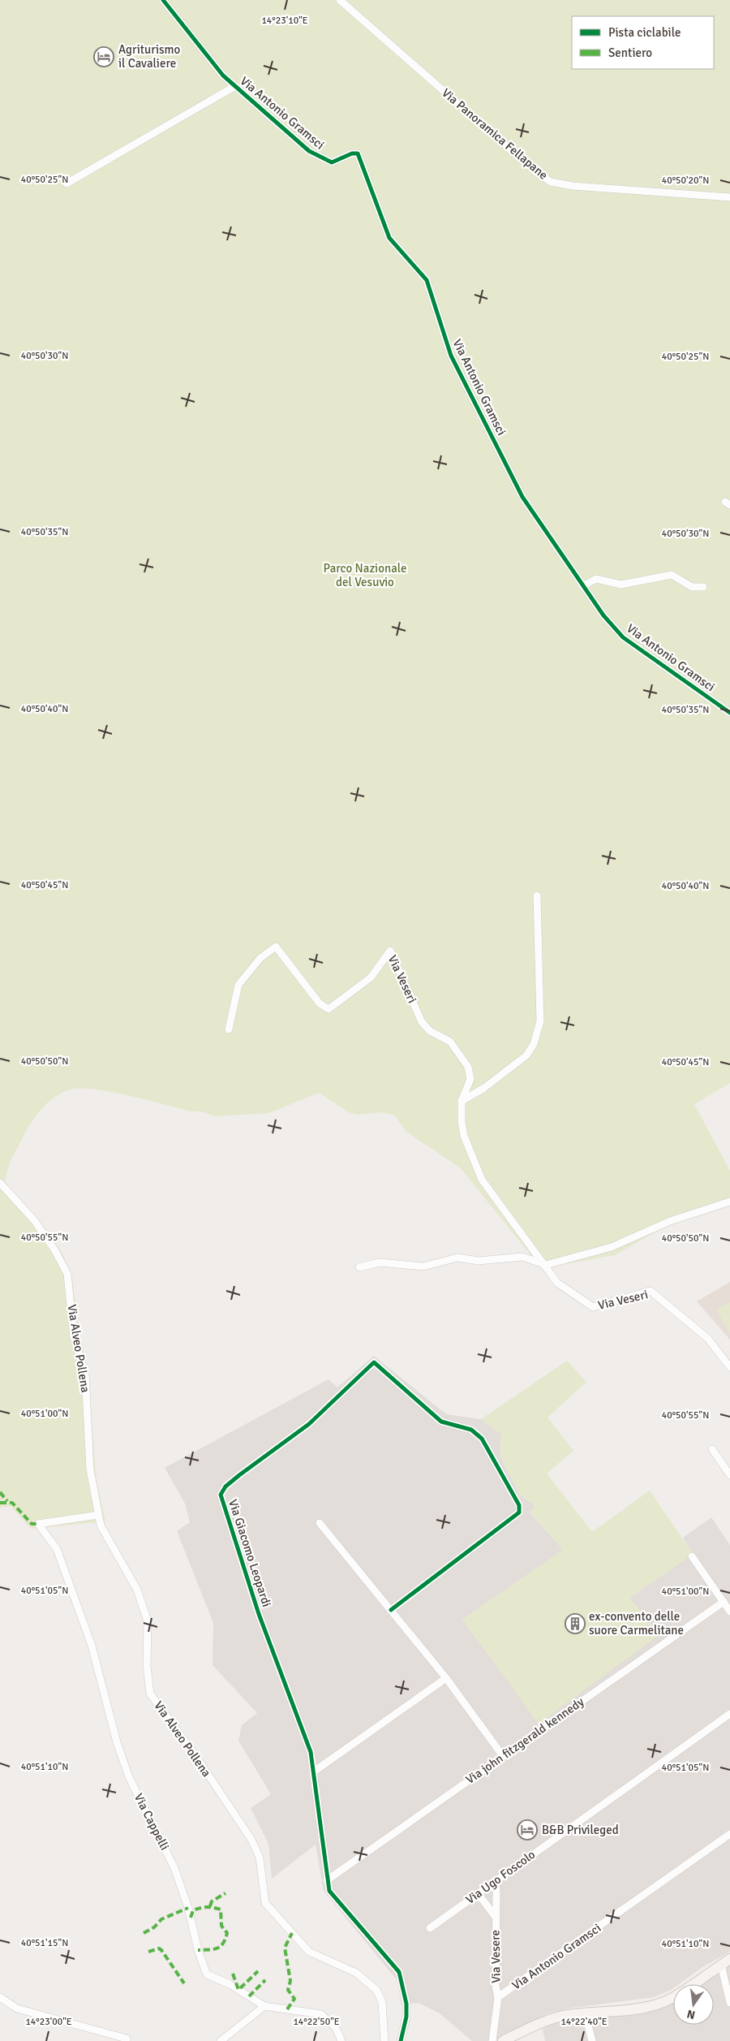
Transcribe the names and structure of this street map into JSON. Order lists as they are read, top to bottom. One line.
{"streets":{"street":["Via Antonio Gramsci","Via Panoramica Fellapane","Via Veseri","Via Alveo Pollena","Via Giacomo Leopardi","Via john fitzgerald kennedy","Via Cappelli","Via Ugo Foscolo","Via Vesere"]},"crossings":[["Via Antonio Gramsci","Via Vesere"],["Via Alveo Pollena","Via Cappelli"],["Via Giacomo Leopardi","Via john fitzgerald kennedy"],["Via Ugo Foscolo","Via Vesere"]],"parks":["Parco Nazionale del Vesuvio"],"places":{"hotel":["Agriturismo il Cavaliere","B&B Privileged"],"building":["ex-convento delle suore Carmelitane"]},"legend":["Pista ciclabile","Sentiero"],"north":"bottom","coordinates":["14°23'10\"E","40°50'25\"N","40°50'20\"N","40°50'30\"N","40°50'35\"N","40°50'40\"N","40°50'45\"N","40°50'50\"N","40°50'55\"N","40°51'00\"N","40°51'05\"N","40°51'10\"N","40°51'15\"N","14°23'00\"E","14°22'50\"E","14°22'40\"E"]}
